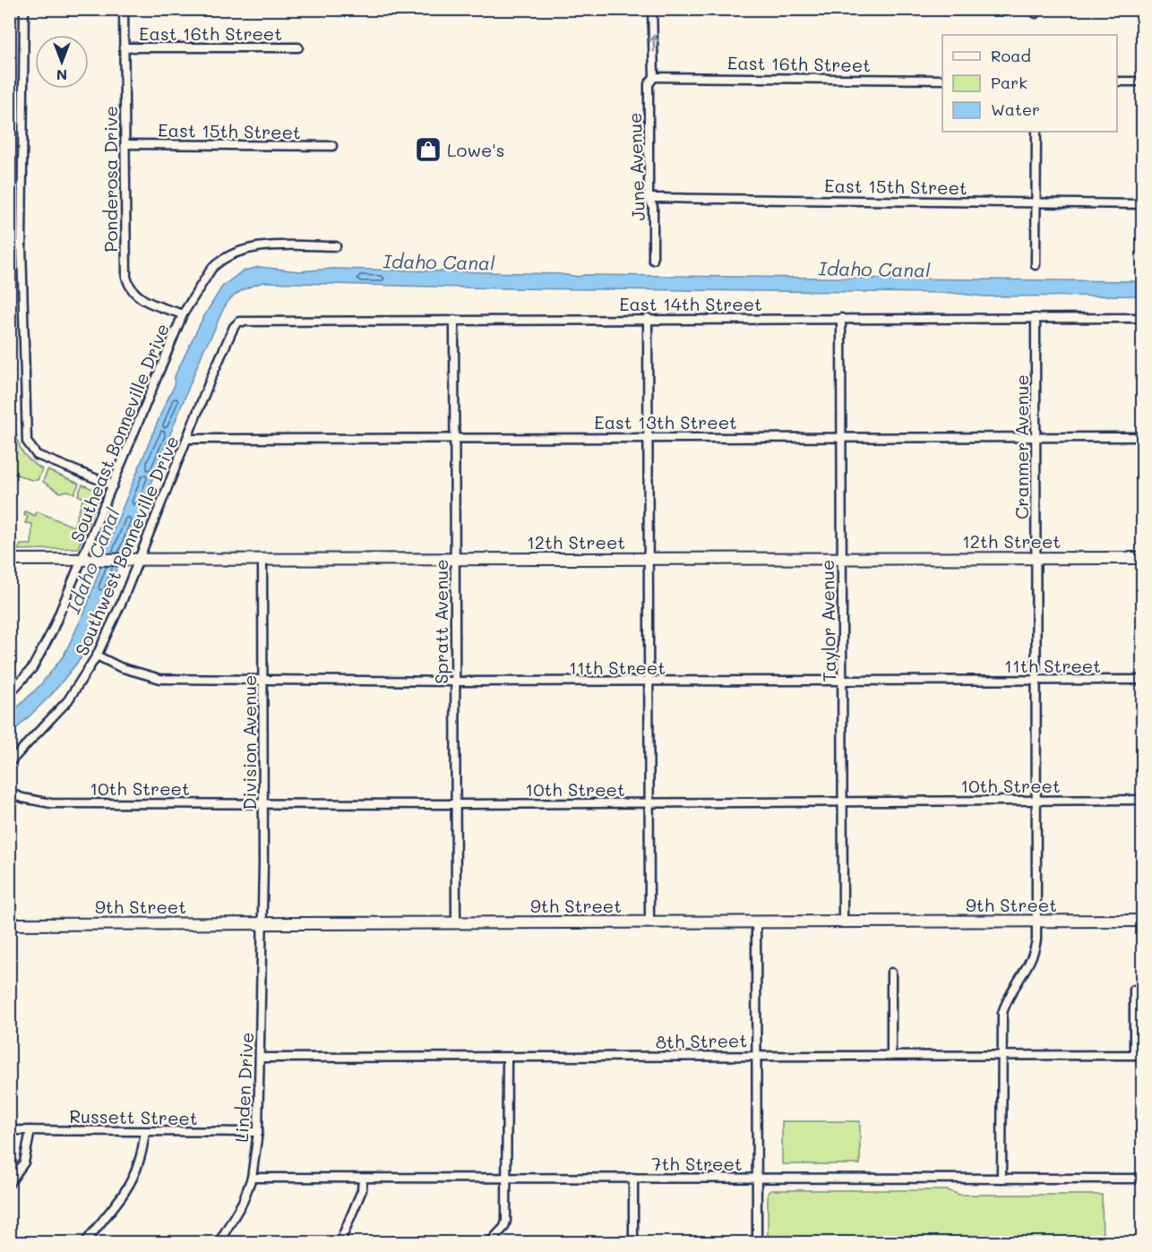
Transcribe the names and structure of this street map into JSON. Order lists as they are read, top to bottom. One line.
{"streets":{"street":["East 16th Street","East 15th Street","June Avenue","Ponderosa Drive","East 14th Street","East 13th Street","Southeast Bonneville Drive","Cranmer Avenue","12th Street","Southwest Bonneville Drive","Taylor Avenue","Spratt Avenue","11th Street","Division Avenue","10th Street","9th Street","8th Street","Linden Drive","Russett Street","7th Street"]},"crossings":[["East 16th Street","June Avenue"],["East 16th Street","Ponderosa Drive"],["East 15th Street","June Avenue"],["East 15th Street","Ponderosa Drive"],["Ponderosa Drive","Southeast Bonneville Drive"],["East 14th Street","Cranmer Avenue"],["East 14th Street","Southwest Bonneville Drive"],["East 14th Street","Taylor Avenue"],["East 14th Street","Spratt Avenue"],["East 13th Street","Cranmer Avenue"],["East 13th Street","Southwest Bonneville Drive"],["East 13th Street","Taylor Avenue"],["East 13th Street","Spratt Avenue"],["Southeast Bonneville Drive","12th Street"],["Cranmer Avenue","12th Street"],["Cranmer Avenue","11th Street"],["Cranmer Avenue","10th Street"],["Cranmer Avenue","9th Street"],["Cranmer Avenue","8th Street"],["Cranmer Avenue","7th Street"],["12th Street","Southwest Bonneville Drive"],["12th Street","Taylor Avenue"],["12th Street","Spratt Avenue"],["12th Street","Division Avenue"],["Southwest Bonneville Drive","11th Street"],["Taylor Avenue","11th Street"],["Taylor Avenue","10th Street"],["Taylor Avenue","9th Street"],["Spratt Avenue","11th Street"],["Spratt Avenue","10th Street"],["Spratt Avenue","9th Street"],["11th Street","Division Avenue"],["Division Avenue","10th Street"],["Division Avenue","9th Street"],["Division Avenue","Linden Drive"],["9th Street","Linden Drive"],["8th Street","Linden Drive"],["Linden Drive","Russett Street"],["Linden Drive","7th Street"]],"water":["Idaho Canal"],"places":{"shop":["Lowe's"]},"legend":["Road","Park","Water"],"north":"bottom"}
